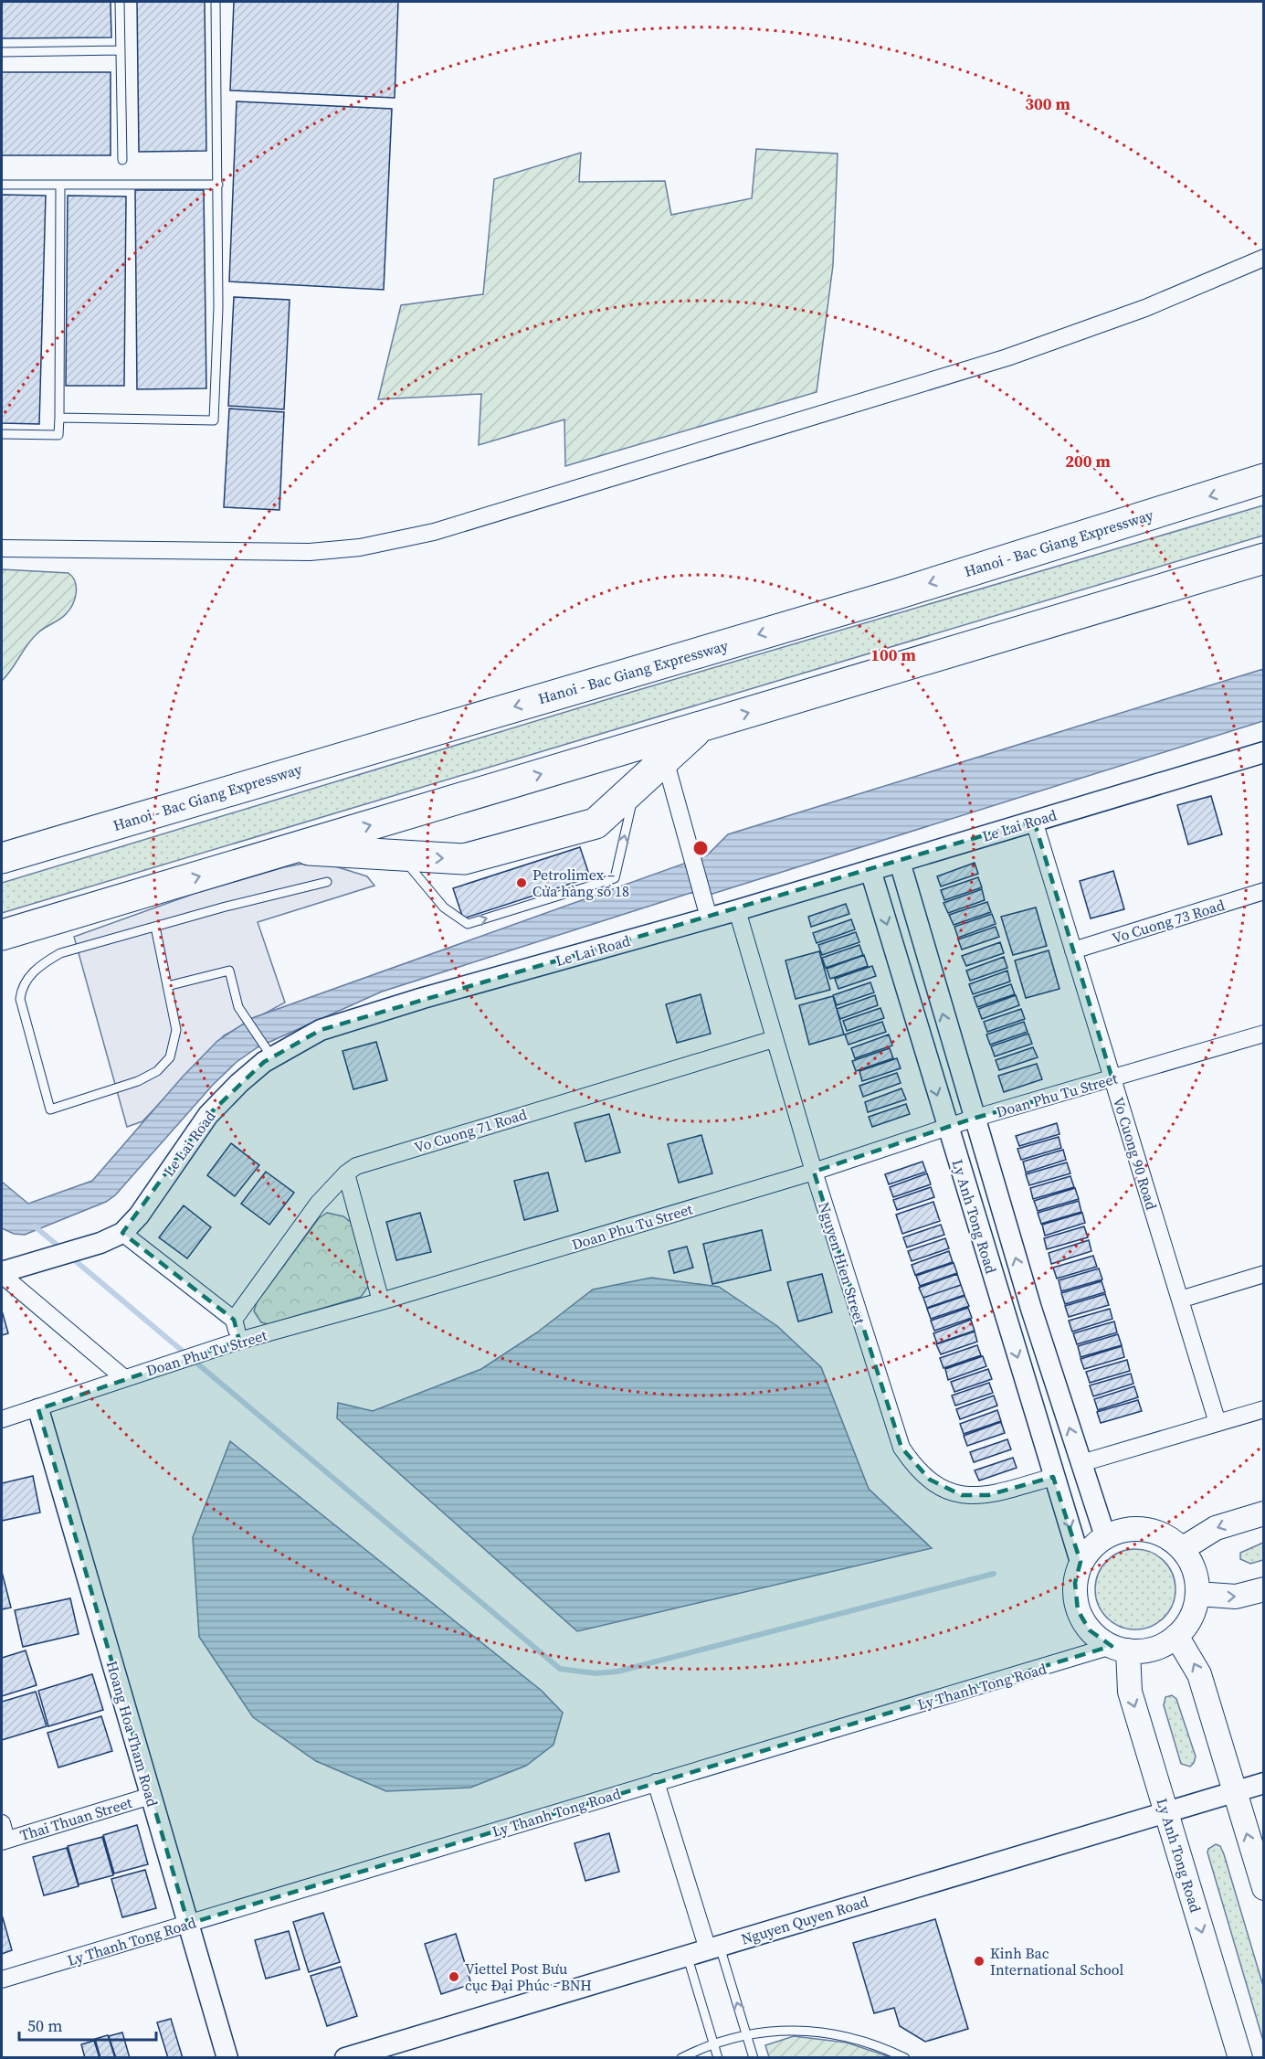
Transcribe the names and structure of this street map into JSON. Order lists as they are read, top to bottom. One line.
{"streets":{"highway":["Hanoi - Bac Giang Expressway"],"main road":["Ly Anh Tong Road"],"street":["Le Lai Road","Vo Cuong 73 Road","Doan Phu Tu Street","Vo Cuong 71 Road","Vo Cuong 90 Road","Nguyen Hien Street","Ly Thanh Tong Road","Hoang Hoa Tham Road","Thai Thuan Street","Nguyen Quyen Road"]},"crossings":[["Le Lai Road","Vo Cuong 90 Road"],["Le Lai Road","Ly Anh Tong Road"],["Le Lai Road","Nguyen Hien Street"],["Vo Cuong 73 Road","Vo Cuong 90 Road"],["Doan Phu Tu Street","Vo Cuong 90 Road"],["Doan Phu Tu Street","Ly Anh Tong Road"],["Doan Phu Tu Street","Nguyen Hien Street"],["Doan Phu Tu Street","Hoang Hoa Tham Road"],["Vo Cuong 71 Road","Nguyen Hien Street"],["Ly Anh Tong Road","Nguyen Hien Street"],["Ly Anh Tong Road","Ly Thanh Tong Road"],["Ly Anh Tong Road","Nguyen Quyen Road"],["Ly Thanh Tong Road","Hoang Hoa Tham Road"],["Hoang Hoa Tham Road","Thai Thuan Street"]],"places":["Petrolimex – Cửa hàng số 18","Kinh Bac International School","Viettel Post Bưu cục Đại Phúc - BNH"],"scale_bar":"50 m","rings":["300 m","200 m","100 m"]}
